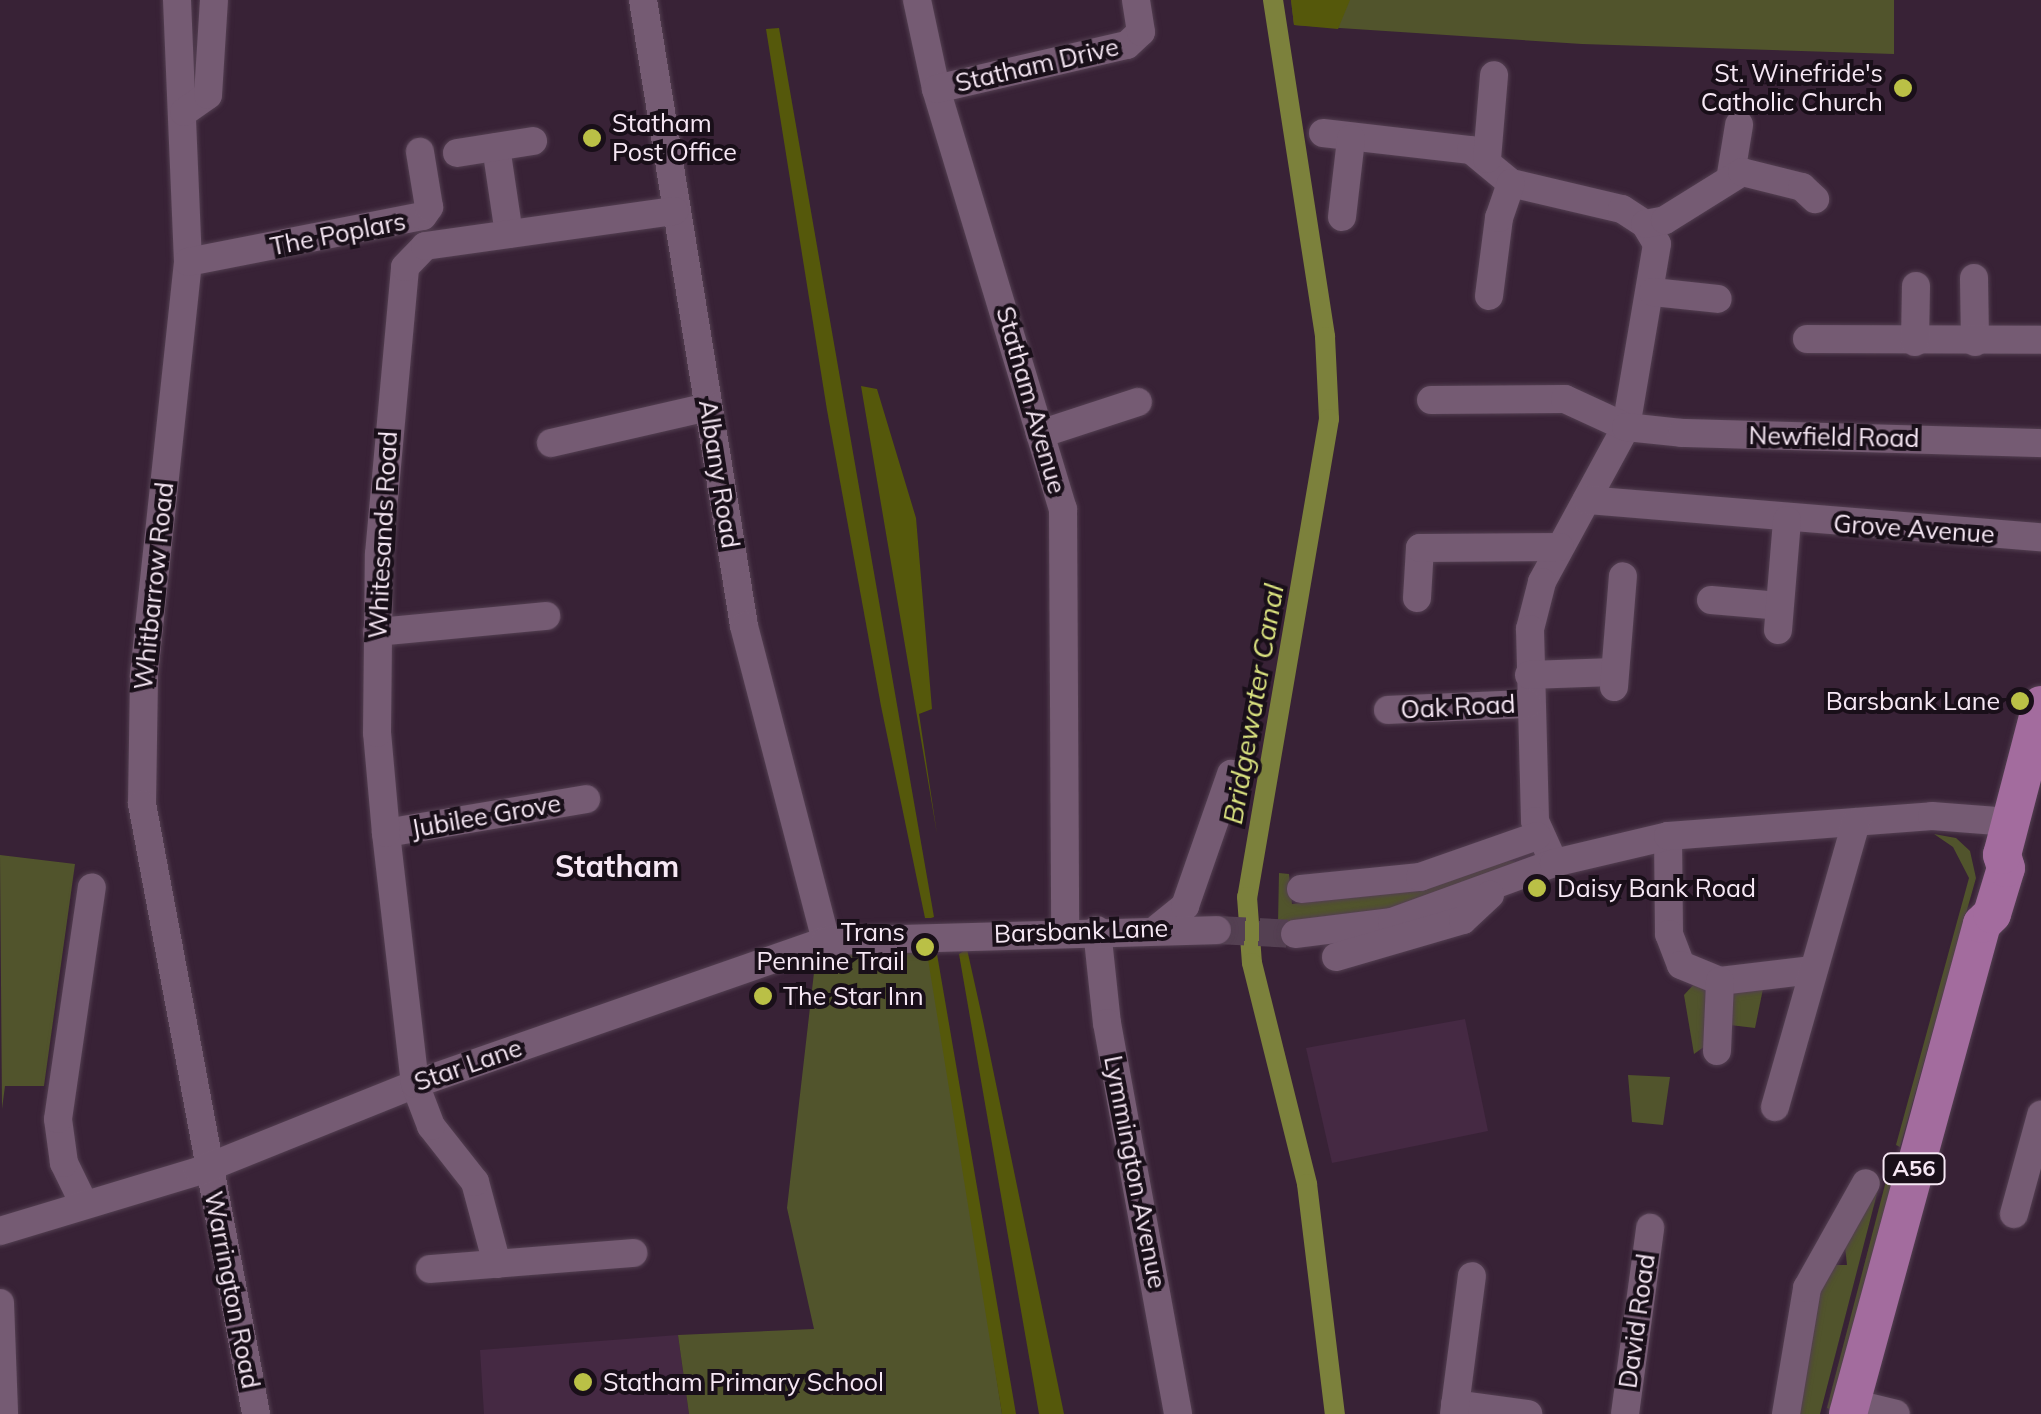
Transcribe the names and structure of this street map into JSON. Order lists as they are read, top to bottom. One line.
{"streets":{"main road":["A56"],"street":["Statham Drive","The Poplars","Statham Avenue","Newfield Road","Albany Road","Grove Avenue","Whitesands Road","Whitbarrow Road","Oak Road","Jubilee Grove","Barsbank Lane","Star Lane","Lymmington Avenue","Warrington Road","David Road"]},"crossings":[["Statham Drive","Statham Avenue"],["The Poplars","Whitbarrow Road"],["Statham Avenue","Barsbank Lane"],["Albany Road","Whitesands Road"],["Albany Road","Star Lane"],["Whitesands Road","Jubilee Grove"],["Whitesands Road","Star Lane"],["Whitbarrow Road","Star Lane"],["Whitbarrow Road","Warrington Road"],["Barsbank Lane","Star Lane"],["Barsbank Lane","Lymmington Avenue"],["Star Lane","Warrington Road"]],"districts":["Statham"],"water":["Bridgewater Canal"],"places":["St. Winefride's Catholic Church","Statham Post Office","Barsbank Lane","Daisy Bank Road","Trans Pennine Trail","The Star Inn","Statham Primary School"]}
